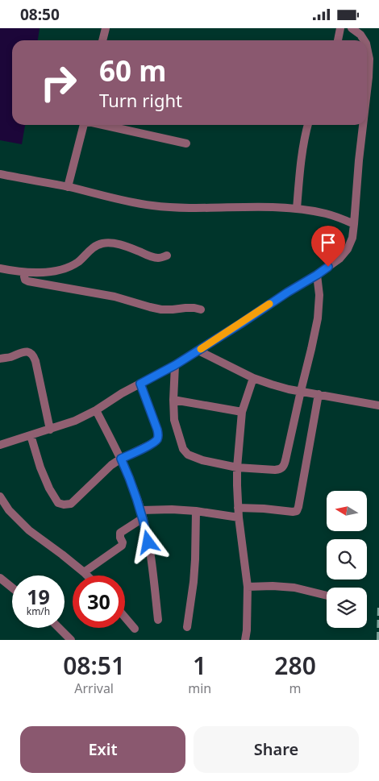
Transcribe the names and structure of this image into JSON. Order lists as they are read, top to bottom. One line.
{"north":"left","page":{"status":"08:50","turn":["60 m","Turn right"],"speed":"19 km/h","limit":"30","eta":["08:51","Arrival","1","min","280","m"],"buttons":["Exit","Share"]}}
